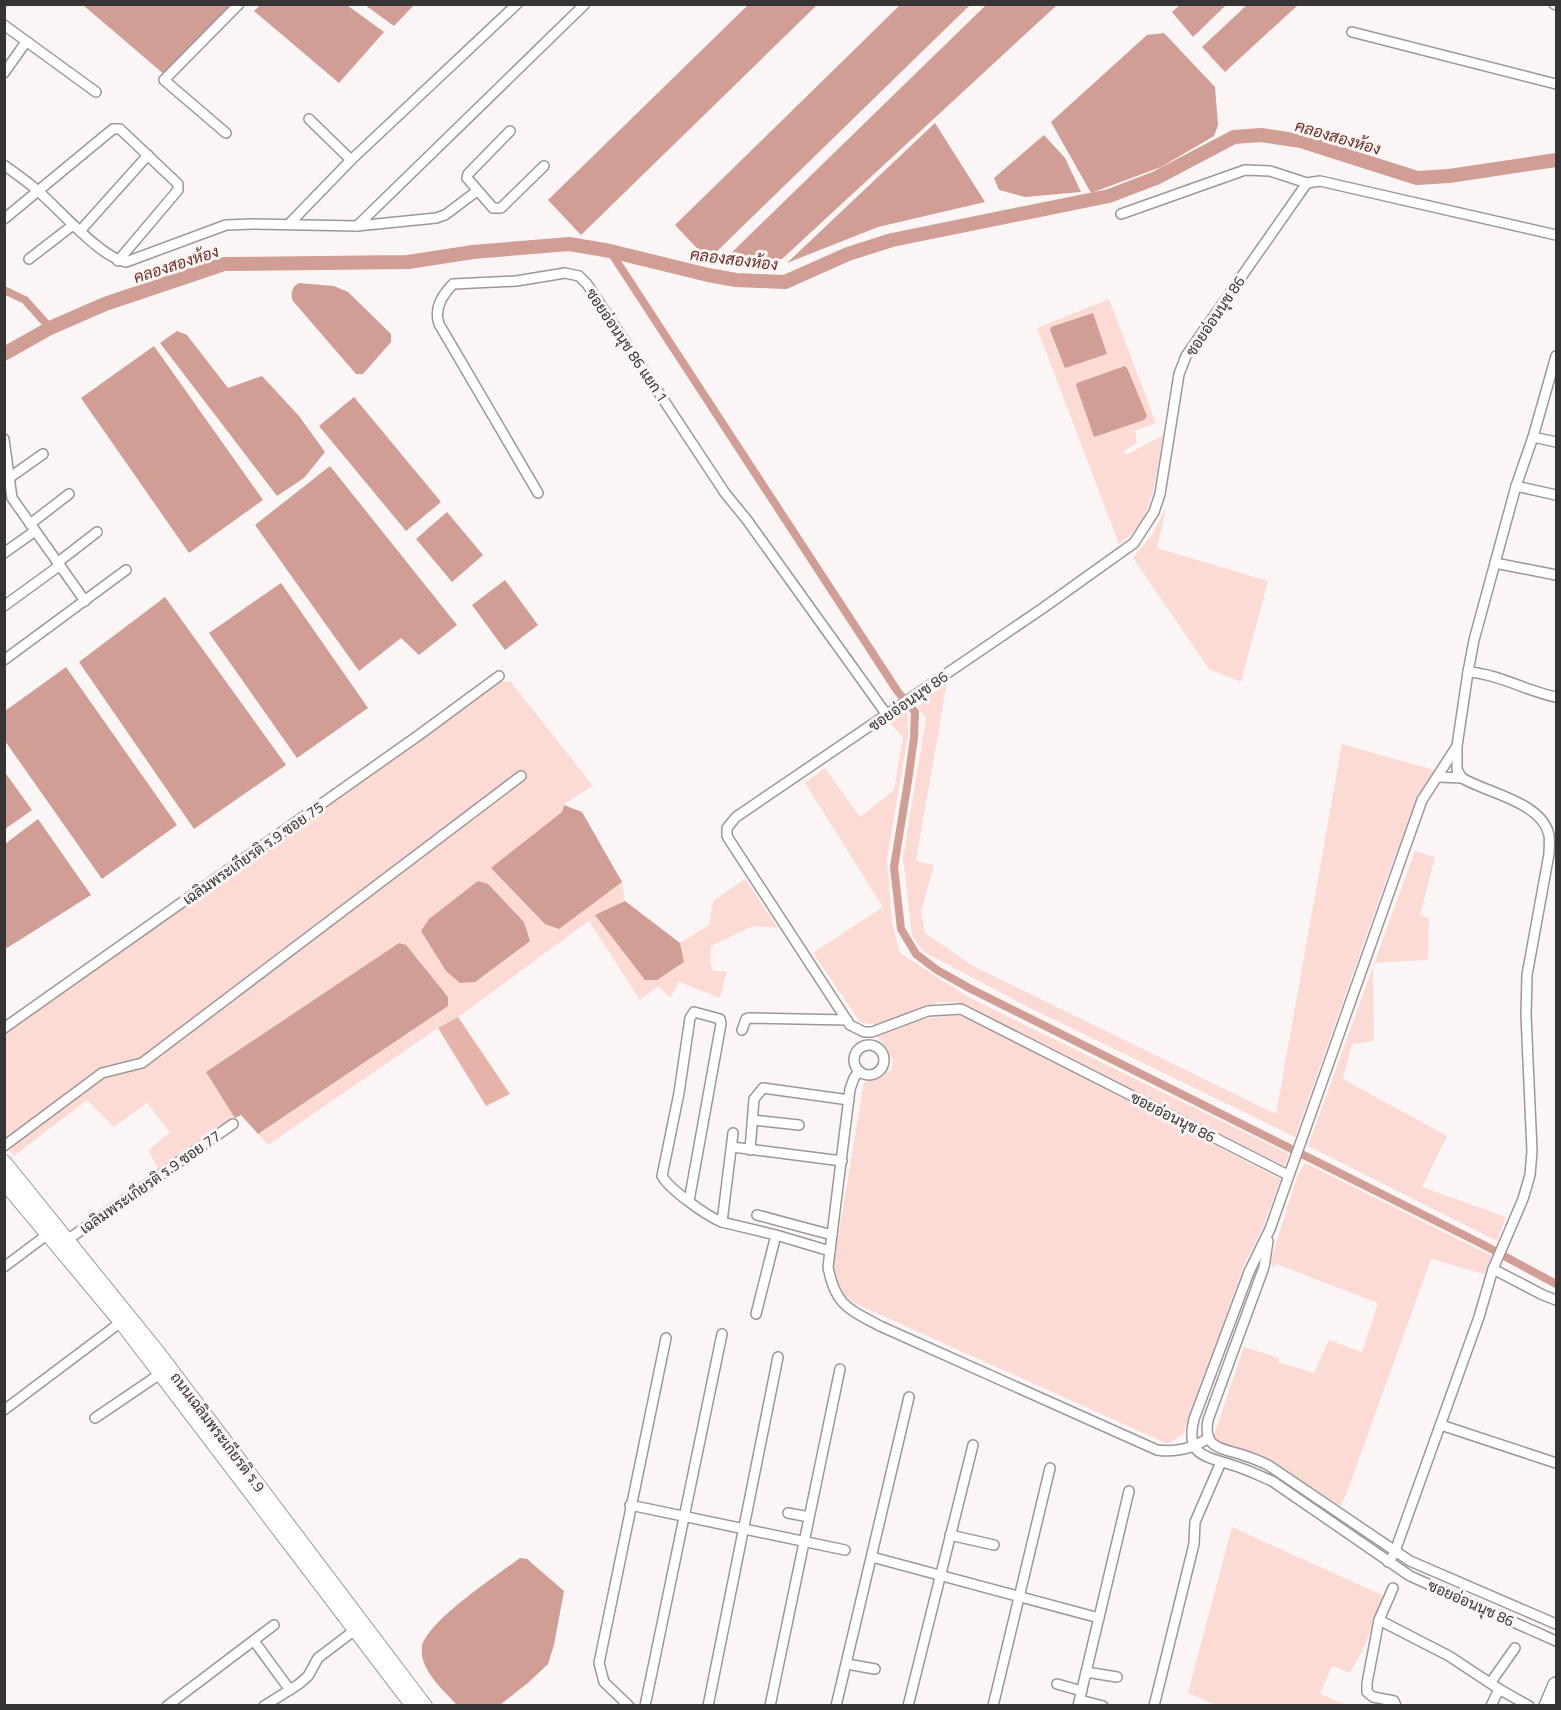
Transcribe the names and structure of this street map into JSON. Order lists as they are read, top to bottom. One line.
{"streets":{"main road":["ถนนเฉลิมพระเกียรติ ร.9"],"street":["ซอยอ่อนนุช 86","ซอยอ่อนนุช 86 แยก 1","เฉลิมพระเกียรติ ร.9 ซอย 75","เฉลิมพระเกียรติ ร.9 ซอย 77"]},"crossings":[["ซอยอ่อนนุช 86","ซอยอ่อนนุช 86 แยก 1"],["เฉลิมพระเกียรติ ร.9 ซอย 77","ถนนเฉลิมพระเกียรติ ร.9"]],"water":["คลองสองห้อง"]}
